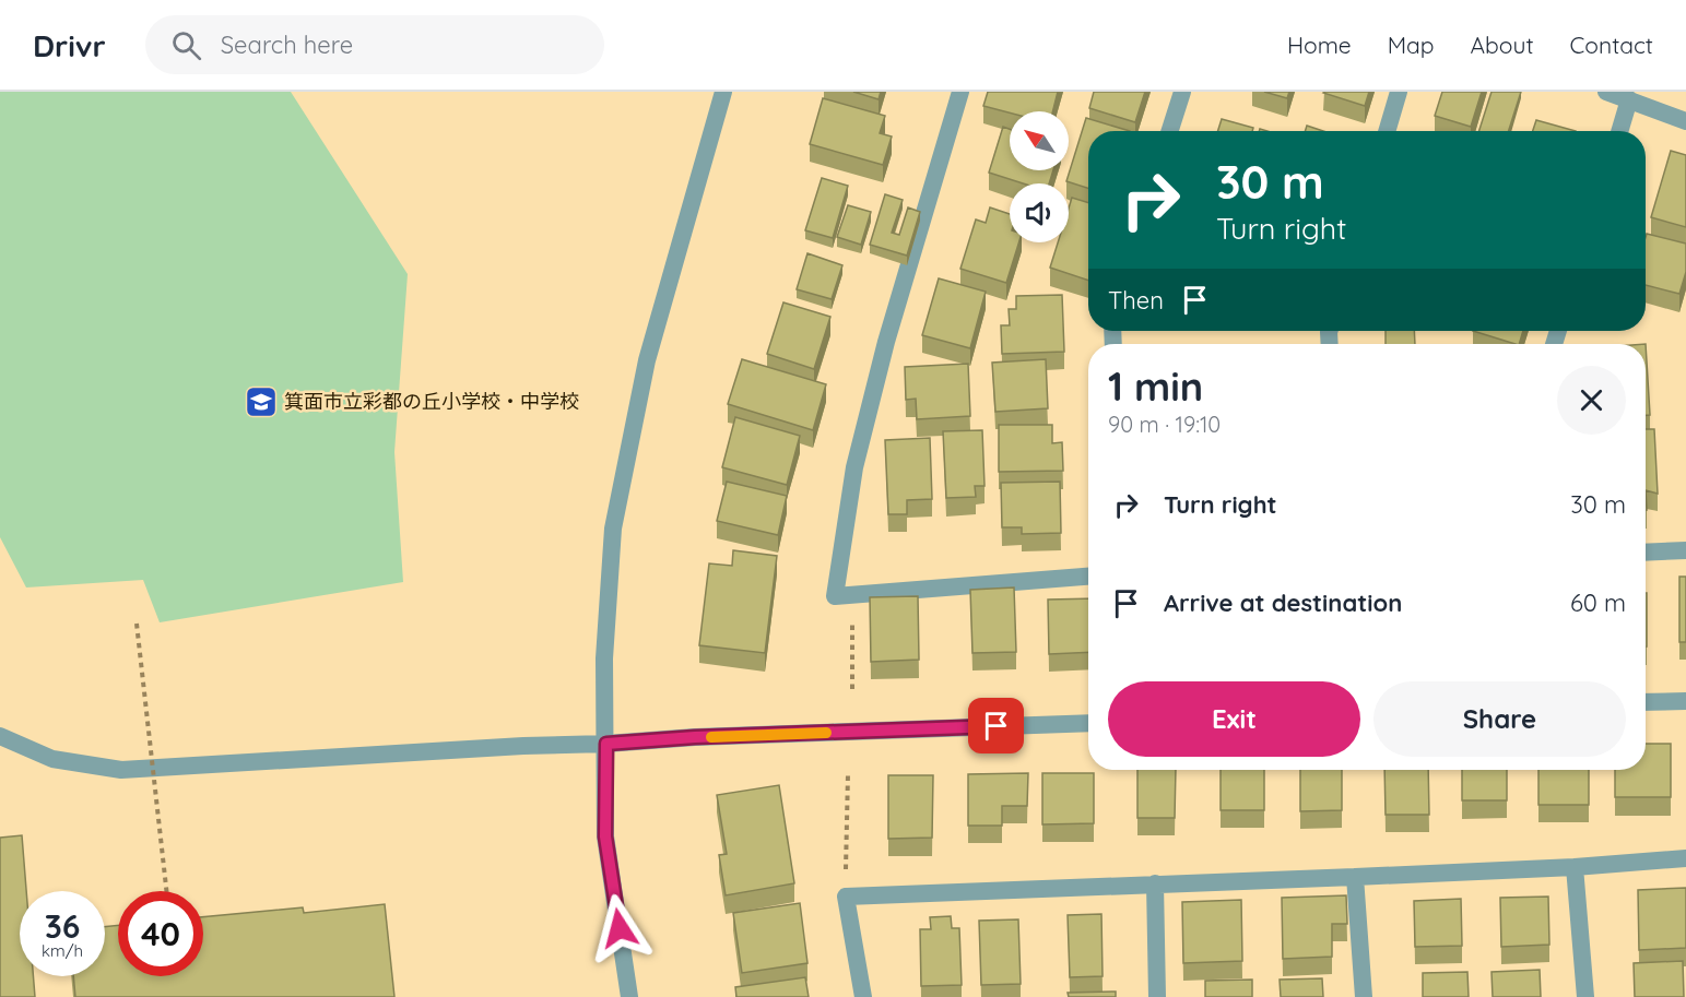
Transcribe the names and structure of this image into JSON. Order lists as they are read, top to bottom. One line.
{"places":{"school or university":["箕面市立彩都の丘小学校・中学校"]},"north":"top left","page":{"header":"Drivr","search":"Search here","nav":["Home","Map","About","Contact"],"turn":["30 m","Turn right"],"then":"Then","heading":["1 min","90 m · 19:10"],"list":[{"name":"Turn right","value":"30 m"},{"name":"Arrive at destination","value":"60 m"}],"buttons":["Exit","Share"],"speed":"36 km/h","limit":"40"}}
